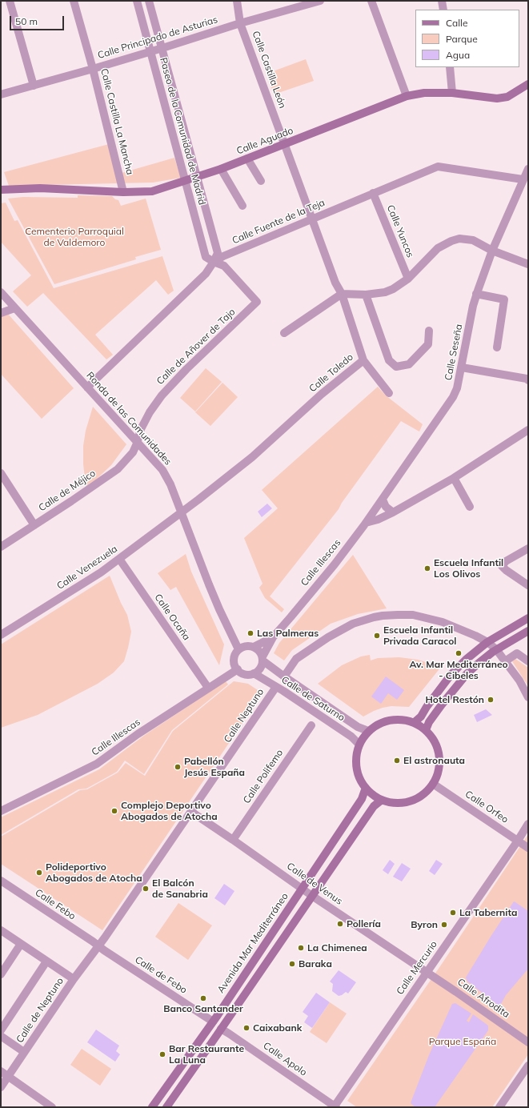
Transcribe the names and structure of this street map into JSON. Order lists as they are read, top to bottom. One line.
{"streets":{"street":["Calle Principado de Asturias","Calle Castilla León","Calle Castilla La Mancha","Paseo de la Comunidad de Madrid","Calle Aguado","Calle Fuente de la Teja","Calle Yuncos","Calle de Añover de Tajo","Calle Seseña","Calle Toledo","Ronda de las Comunidades","Calle de Méjico","Calle Illescas","Calle Venezuela","Calle Ocaña","Calle de Saturno","Calle Neptuno","Calle Polifemo","Calle Orfeo","Calle de Venus","Calle Febo","Avenida Mar Mediterráneo","Calle Mercurio","Calle de Febo","Calle Afrodita","Calle de Neptuno","Calle Apolo"]},"crossings":[["Calle Principado de Asturias","Calle Castilla León"],["Calle Principado de Asturias","Calle Castilla La Mancha"],["Calle Principado de Asturias","Paseo de la Comunidad de Madrid"],["Calle Castilla León","Calle Aguado"],["Calle Castilla León","Calle Toledo"],["Calle Castilla La Mancha","Calle Aguado"],["Paseo de la Comunidad de Madrid","Calle Aguado"],["Paseo de la Comunidad de Madrid","Calle Fuente de la Teja"],["Paseo de la Comunidad de Madrid","Calle de Añover de Tajo"],["Calle Aguado","Calle Toledo"],["Calle Fuente de la Teja","Calle Yuncos"],["Calle Fuente de la Teja","Calle Seseña"],["Calle Fuente de la Teja","Calle Toledo"],["Calle Fuente de la Teja","Ronda de las Comunidades"],["Calle de Añover de Tajo","Ronda de las Comunidades"],["Calle de Añover de Tajo","Calle de Méjico"],["Calle Seseña","Calle Illescas"],["Calle Toledo","Ronda de las Comunidades"],["Calle Toledo","Calle Venezuela"],["Ronda de las Comunidades","Calle de Méjico"],["Ronda de las Comunidades","Calle Illescas"],["Ronda de las Comunidades","Calle Venezuela"],["Ronda de las Comunidades","Calle de Saturno"],["Calle Illescas","Calle Ocaña"],["Calle Illescas","Calle de Saturno"],["Calle Venezuela","Calle Ocaña"],["Calle de Saturno","Calle Neptuno"],["Calle de Saturno","Calle Orfeo"],["Calle de Saturno","Avenida Mar Mediterráneo"],["Calle Neptuno","Calle de Venus"],["Calle Neptuno","Calle Febo"],["Calle Neptuno","Calle de Febo"],["Calle Neptuno","Calle de Neptuno"],["Calle Polifemo","Calle de Venus"],["Calle Orfeo","Avenida Mar Mediterráneo"],["Calle Orfeo","Calle Mercurio"],["Calle de Venus","Avenida Mar Mediterráneo"],["Calle de Venus","Calle Mercurio"],["Calle de Venus","Calle Afrodita"],["Calle Febo","Calle de Febo"],["Calle Febo","Calle de Neptuno"],["Avenida Mar Mediterráneo","Calle de Febo"],["Calle Mercurio","Calle Afrodita"],["Calle Mercurio","Calle Apolo"],["Calle de Febo","Calle de Neptuno"]],"parks":["Cementerio Parroquial de Valdemoro","Parque España"],"places":["Escuela Infantil Los Olivos","Las Palmeras","Escuela Infantil Privada Caracol","Av. Mar Mediterráneo - Cibeles","Hotel Restón","El astronauta","Pabellón Jesús España","Complejo Deportivo Abogados de Atocha","Polideportivo Abogados de Atocha","El Balcón de Sanabria","La Tabernita","Pollería","Byron","La Chimenea","Baraka","Banco Santander","Caixabank","Bar Restaurante La Luna"],"legend":["Calle","Parque","Agua"],"scale_bar":"50 m"}
